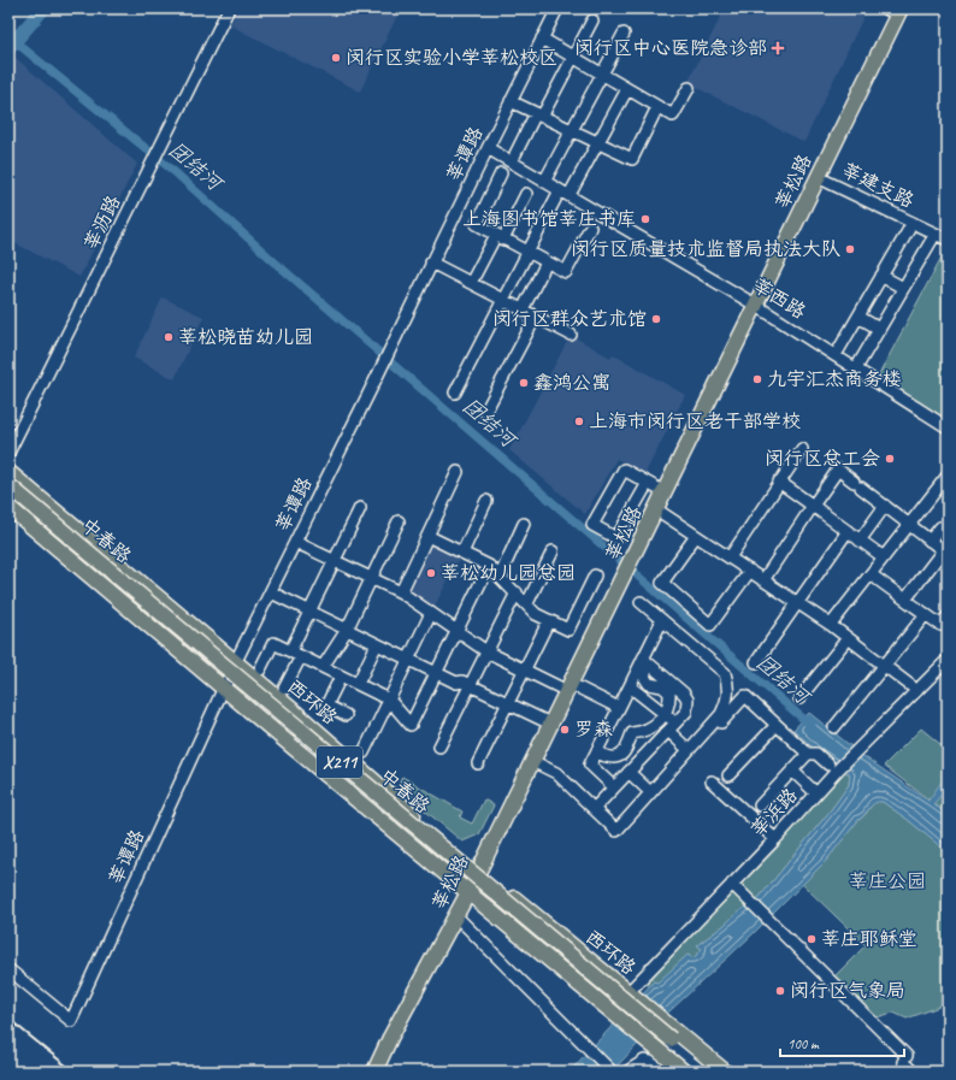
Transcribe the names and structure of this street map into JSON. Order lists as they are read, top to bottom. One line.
{"streets":{"main road":["莘松路","中春路","西环路","X211"],"street":["莘谭路","莘建支路","莘沥路","莘西路","莘浜路"]},"crossings":[["莘谭路","莘西路"],["莘谭路","西环路"],["莘松路","莘建支路"],["莘松路","莘西路"],["莘松路","西环路"],["中春路","西环路"],["西环路","莘浜路"]],"water":["团结河"],"parks":["莘庄公园"],"places":{"health":["闵行区中心医院急诊部"],"other":["闵行区实验小学莘松校区","上海图书馆莘庄书库","闵行区质量技术监督局执法大队","闵行区群众艺术馆","莘松晓苗幼儿园","九宇汇杰商务楼","鑫鸿公寓","上海市闵行区老干部学校","闵行区总工会","莘松幼儿园总园","罗森","莘庄耶稣堂","闵行区气象局"]},"scale_bar":"100 m"}
